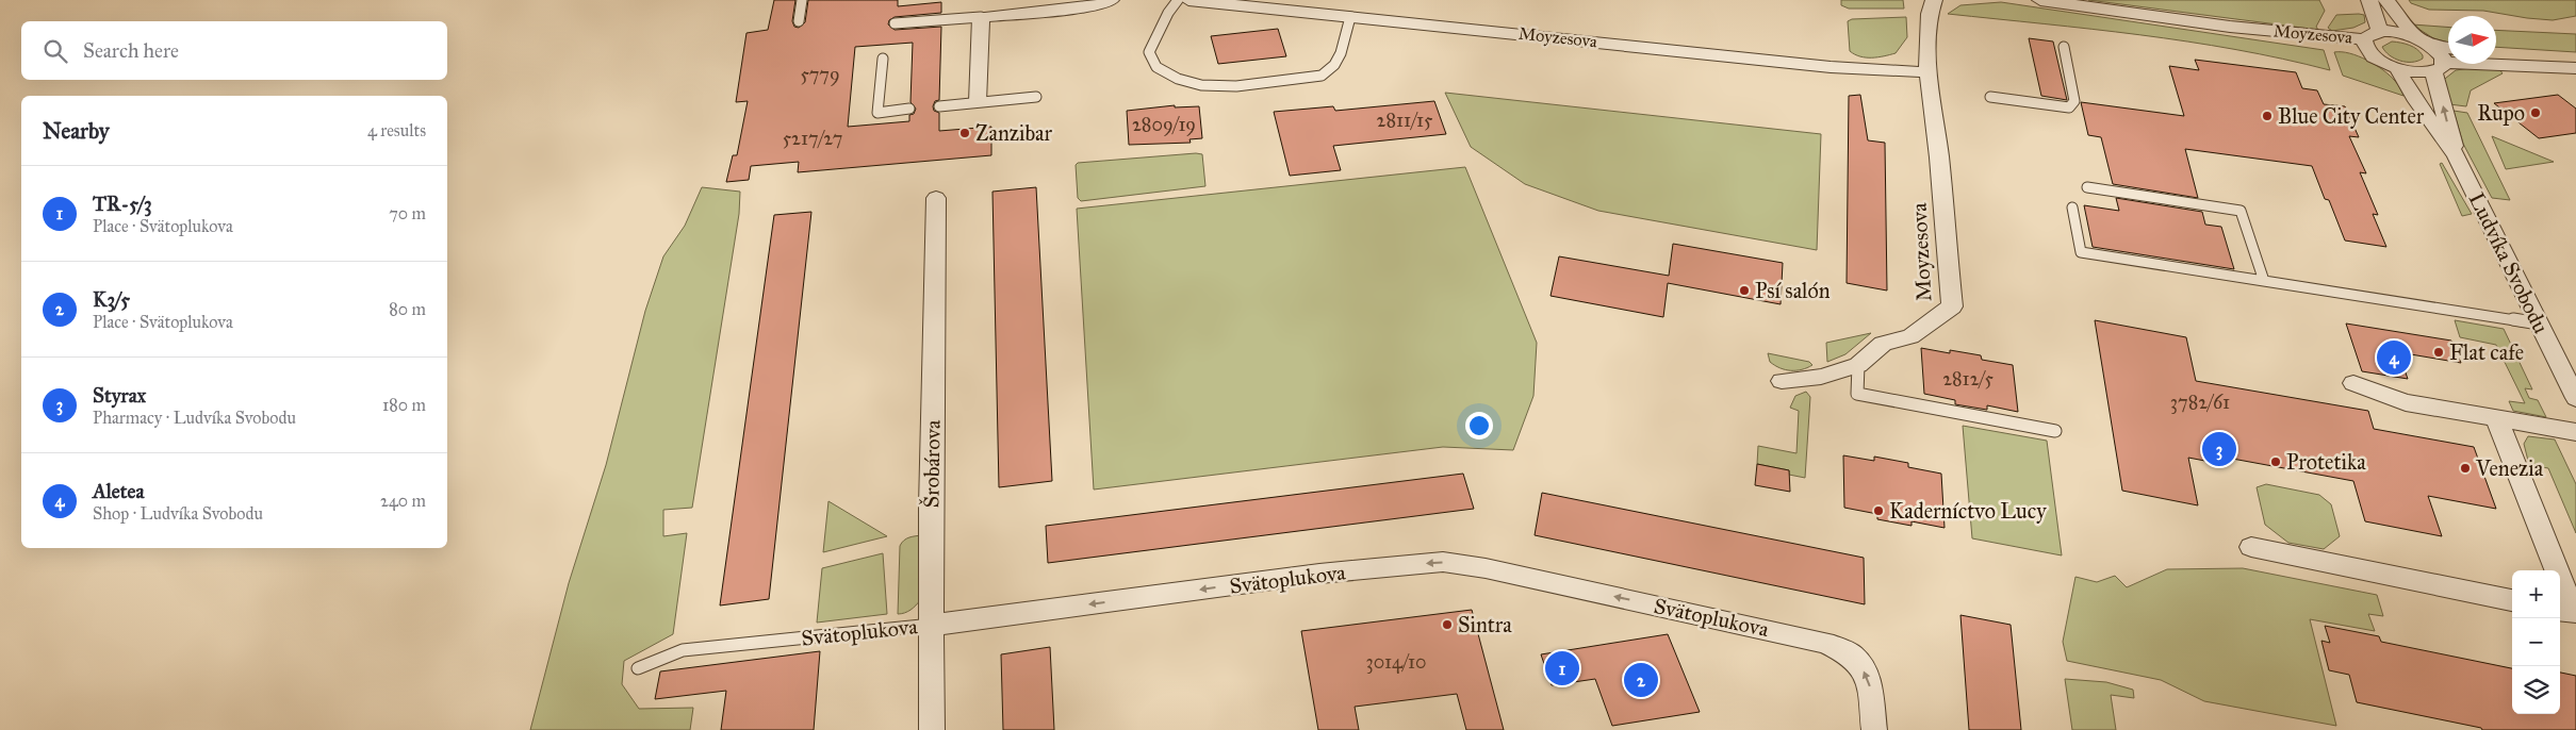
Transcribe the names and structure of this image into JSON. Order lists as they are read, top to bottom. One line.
{"streets":{"street":["Moyzesova","Ludvíka Svobodu","Šrobárova","Svätoplukova"]},"crossings":[["Moyzesova","Ludvíka Svobodu"],["Šrobárova","Svätoplukova"]],"one_way":["Svätoplukova"],"places":["Rupo","Blue City Center","Zanzibar","Psí salón","Flat cafe","Protetika","Venezia","Kaderníctvo Lucy","Sintra"],"house_numbers":["5779","2811/15","2809/19","5217/27","2812/5","3782/61","3014/10"],"north":"right","page":{"search":"Search here","heading":["Nearby","4 results"],"list":[{"mark":"1","name":"TR-5/3","note":"Place · Svätoplukova","value":"70 m"},{"mark":"2","name":"K3/5","note":"Place · Svätoplukova","value":"80 m"},{"mark":"3","name":"Styrax","note":"Pharmacy · Ludvíka Svobodu","value":"180 m"},{"mark":"4","name":"Aletea","note":"Shop · Ludvíka Svobodu","value":"240 m"}],"pins":["4","3","1","2"],"map_buttons":["+","−"]}}
